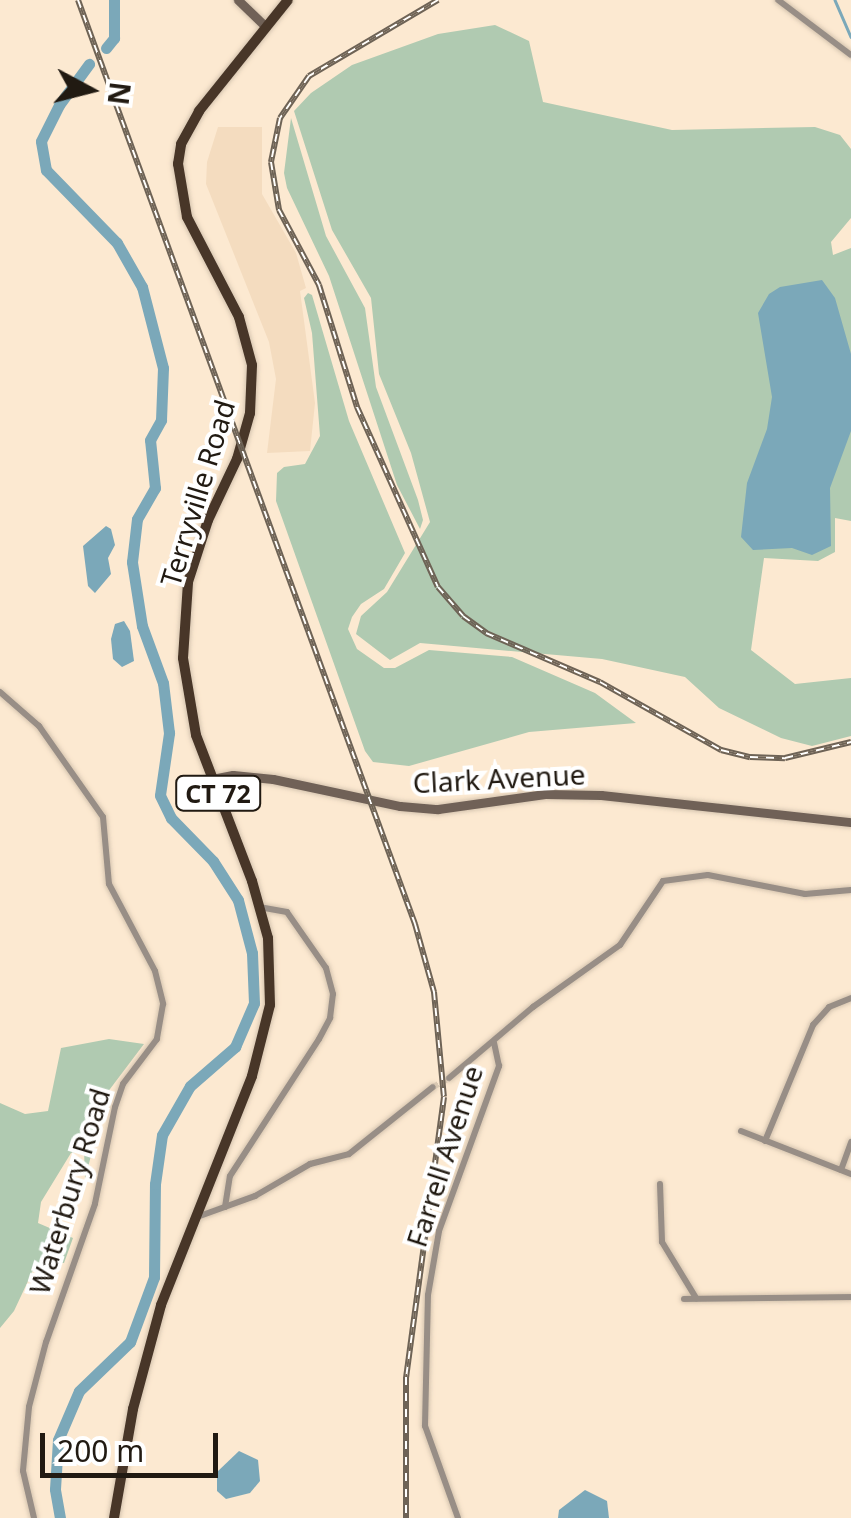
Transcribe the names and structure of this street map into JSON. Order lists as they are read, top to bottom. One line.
{"streets":{"highway":["Terryville Road","CT 72"],"main road":["Clark Avenue"],"street":["Farrell Avenue","Waterbury Road"]},"crossings":[["Terryville Road","Clark Avenue"],["Terryville Road","CT 72"]],"scale_bar":"200 m","north":"right"}
